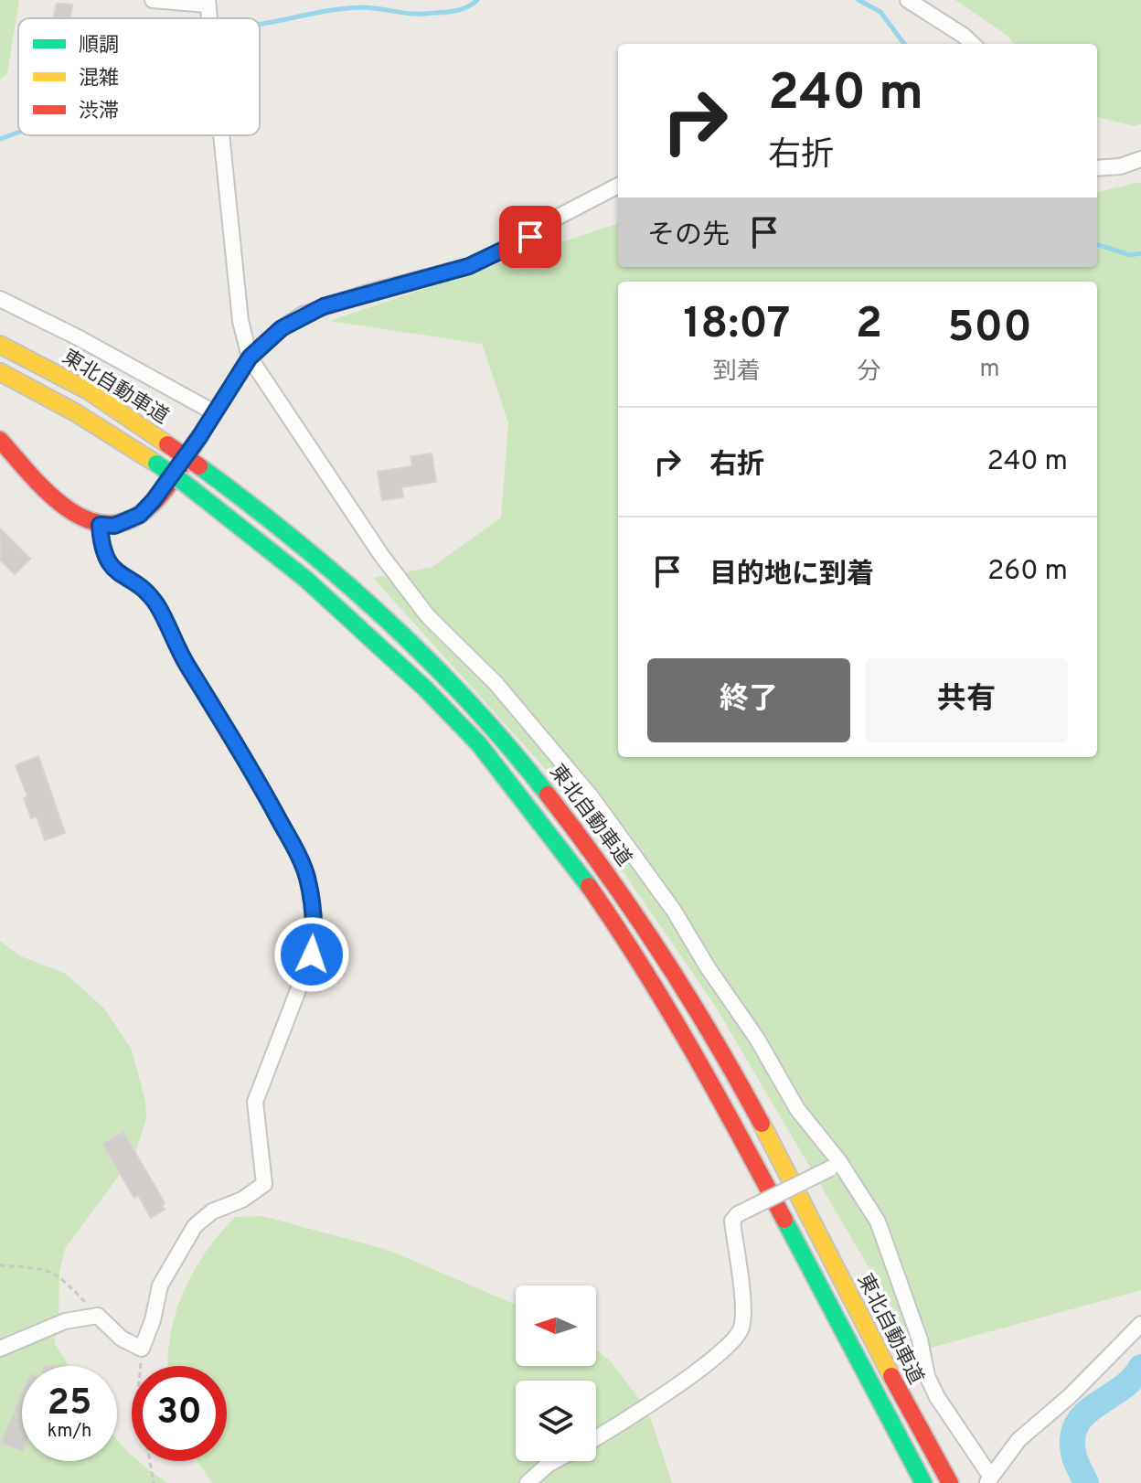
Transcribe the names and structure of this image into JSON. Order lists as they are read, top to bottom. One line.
{"streets":{"main road":["東北自動車道"]},"legend":["順調","混雑","渋滞"],"north":"left","page":{"turn":["240 m","右折"],"then":"その先","eta":["18:07","到着","2","分","500","m"],"list":[{"name":"右折","value":"240 m"},{"name":"目的地に到着","value":"260 m"}],"buttons":["終了","共有"],"speed":"25 km/h","limit":"30"}}
